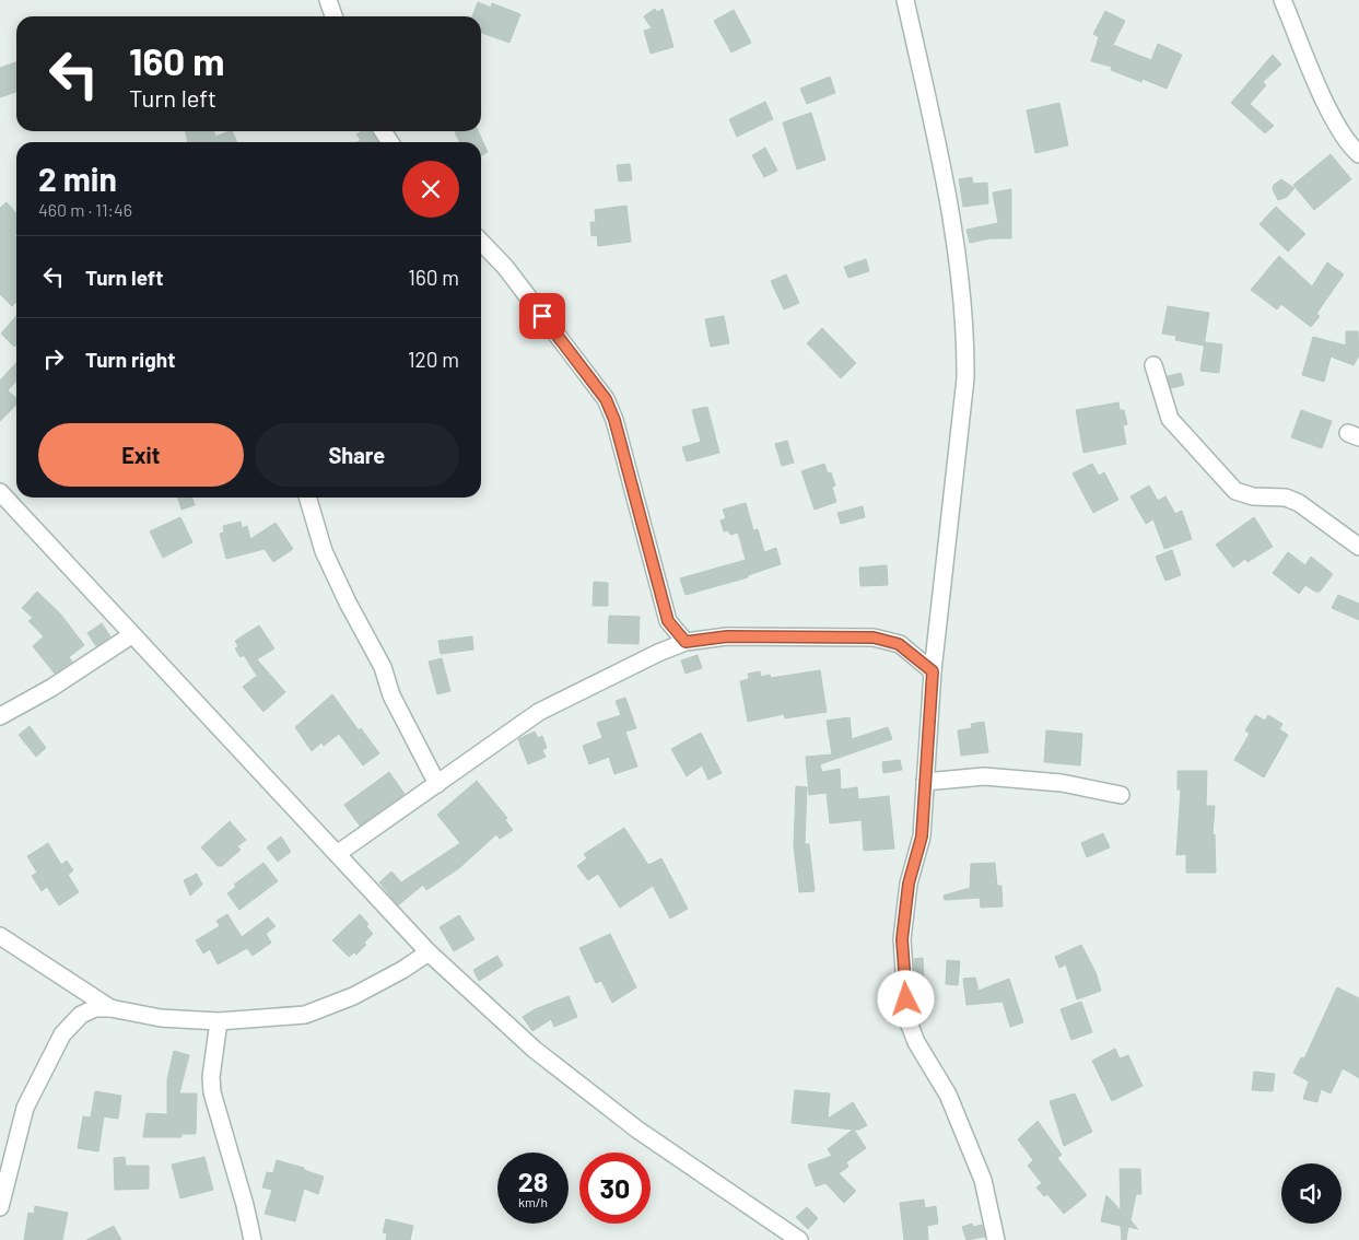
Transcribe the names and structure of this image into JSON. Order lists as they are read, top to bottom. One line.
{"page":{"turn":["160 m","Turn left"],"heading":["2 min","460 m · 11:46"],"list":[{"name":"Turn left","value":"160 m"},{"name":"Turn right","value":"120 m"}],"buttons":["Exit","Share"],"speed":"28 km/h","limit":"30"}}
